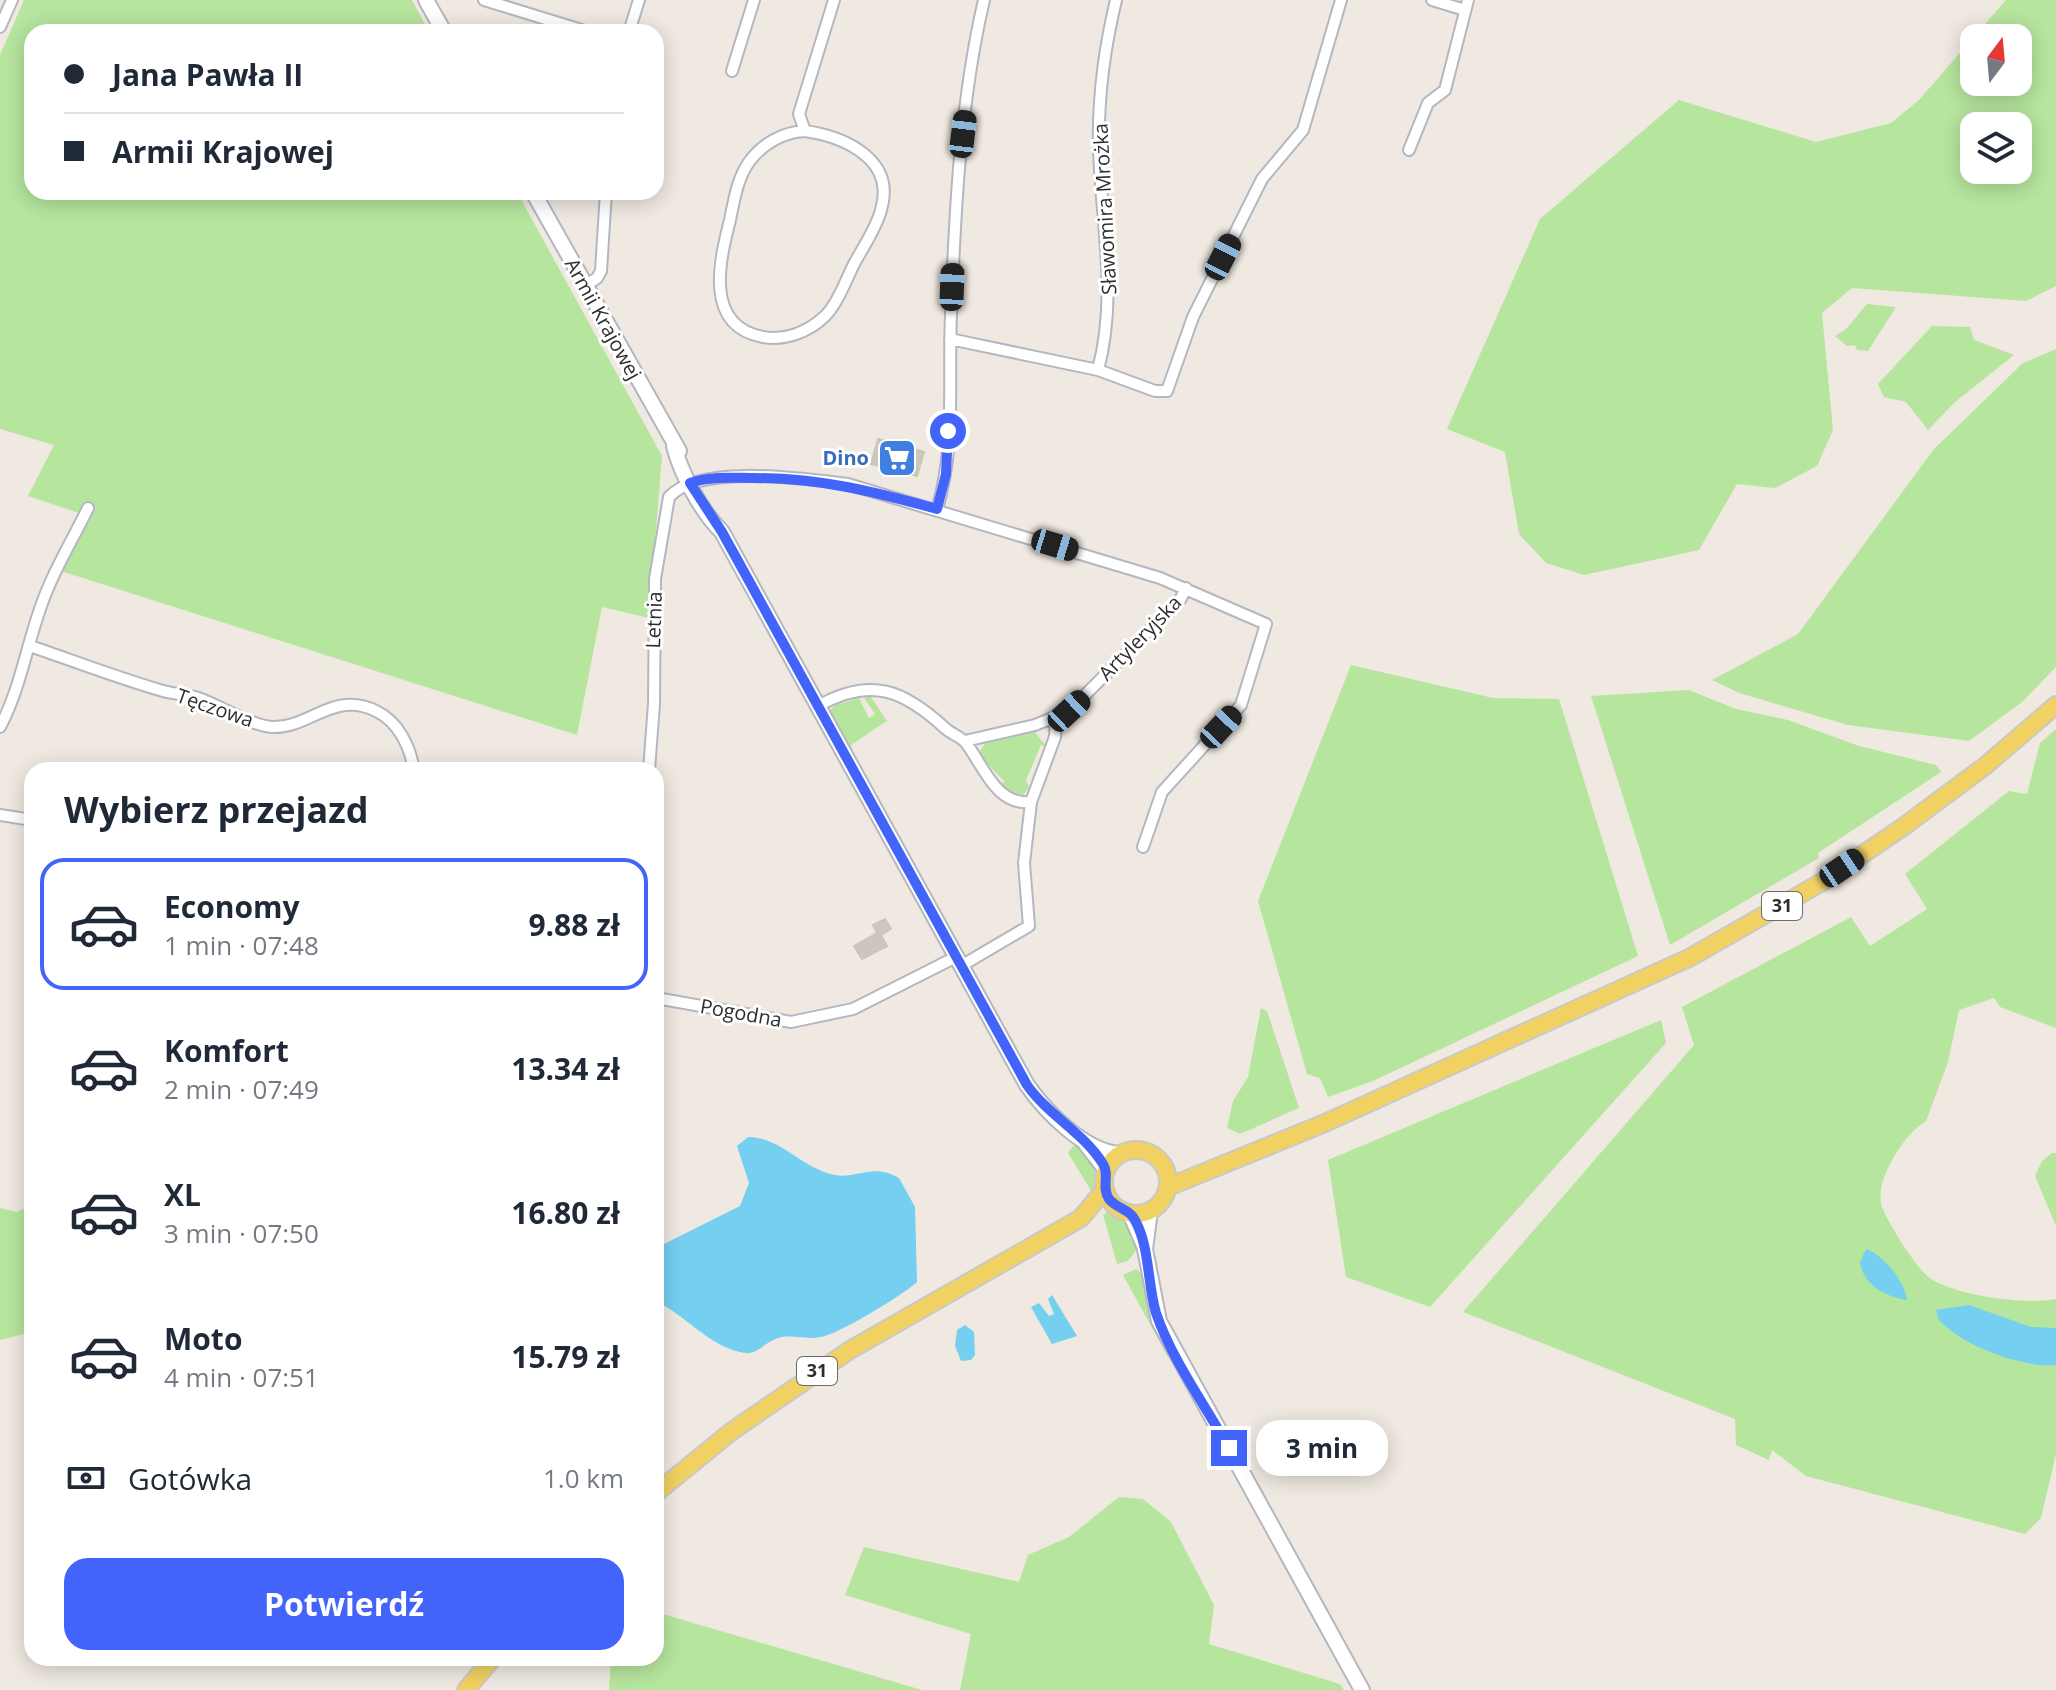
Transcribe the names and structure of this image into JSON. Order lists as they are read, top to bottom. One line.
{"streets":{"main road":["31"],"street":["Sławomira Mrożka","Armii Krajowej","Letnia","Artyleryjska","Tęczowa","Pogodna"]},"crossings":[["Armii Krajowej","Letnia"],["Armii Krajowej","Artyleryjska"],["Armii Krajowej","31"],["Armii Krajowej","Pogodna"],["Letnia","Artyleryjska"]],"places":{"supermarket":["Dino"]},"north":"top","page":{"banner":["Jana Pawła II","Armii Krajowej"],"heading":"Wybierz przejazd","list":[{"name":"Economy","note":"1 min · 07:48","value":"9.88 zł"},{"name":"Komfort","note":"2 min · 07:49","value":"13.34 zł"},{"name":"XL","note":"3 min · 07:50","value":"16.80 zł"},{"name":"Moto","note":"4 min · 07:51","value":"15.79 zł"}],"bubble":"3 min","pay":["Gotówka","1.0 km"],"buttons":"Potwierdź"}}
